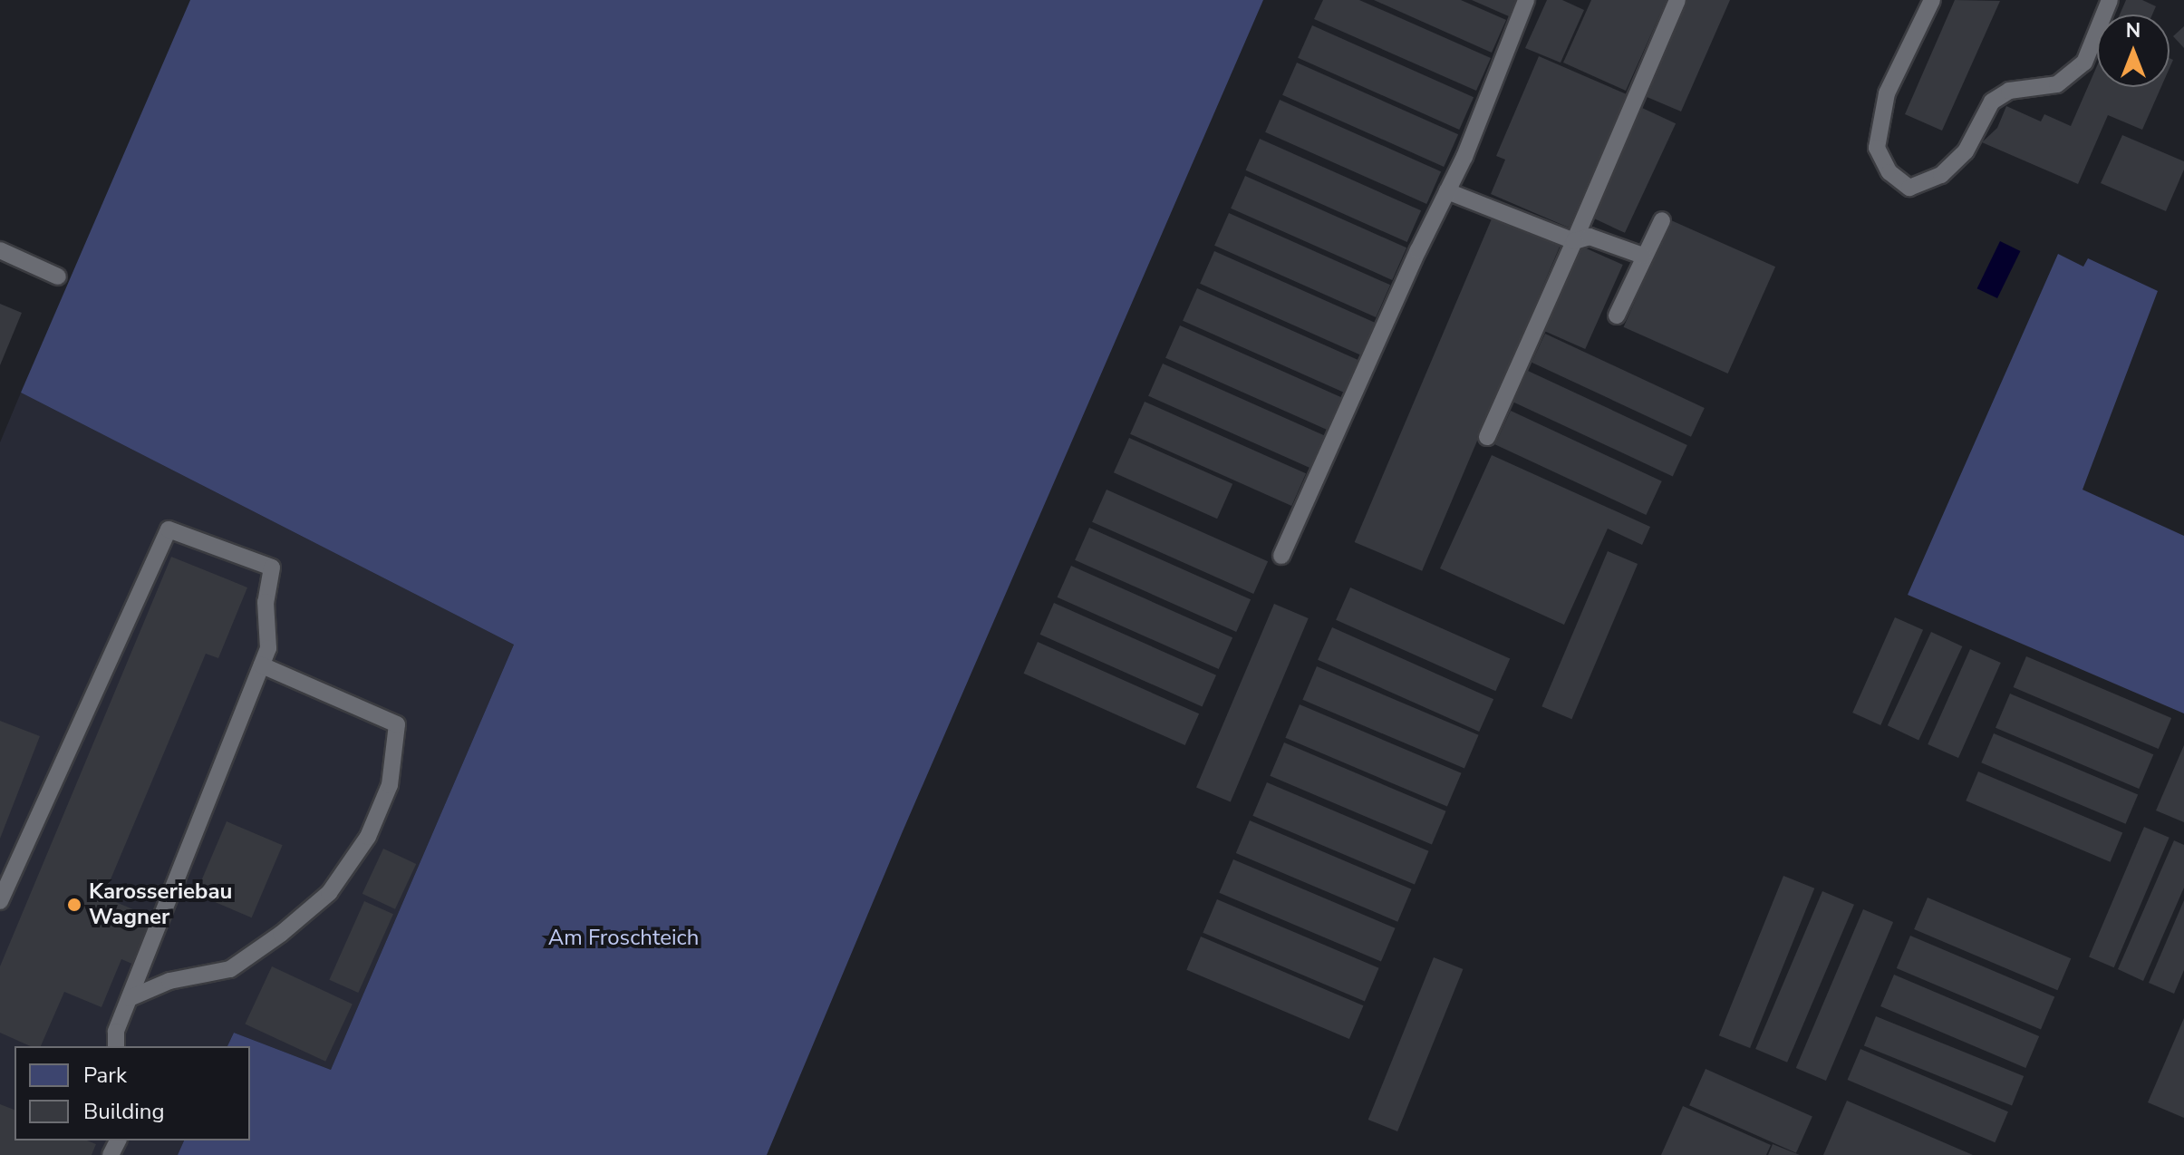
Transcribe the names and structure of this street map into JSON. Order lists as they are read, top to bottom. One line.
{"parks":["Am Froschteich"],"places":["Karosseriebau Wagner"],"legend":["Park","Building"],"north":"top"}
